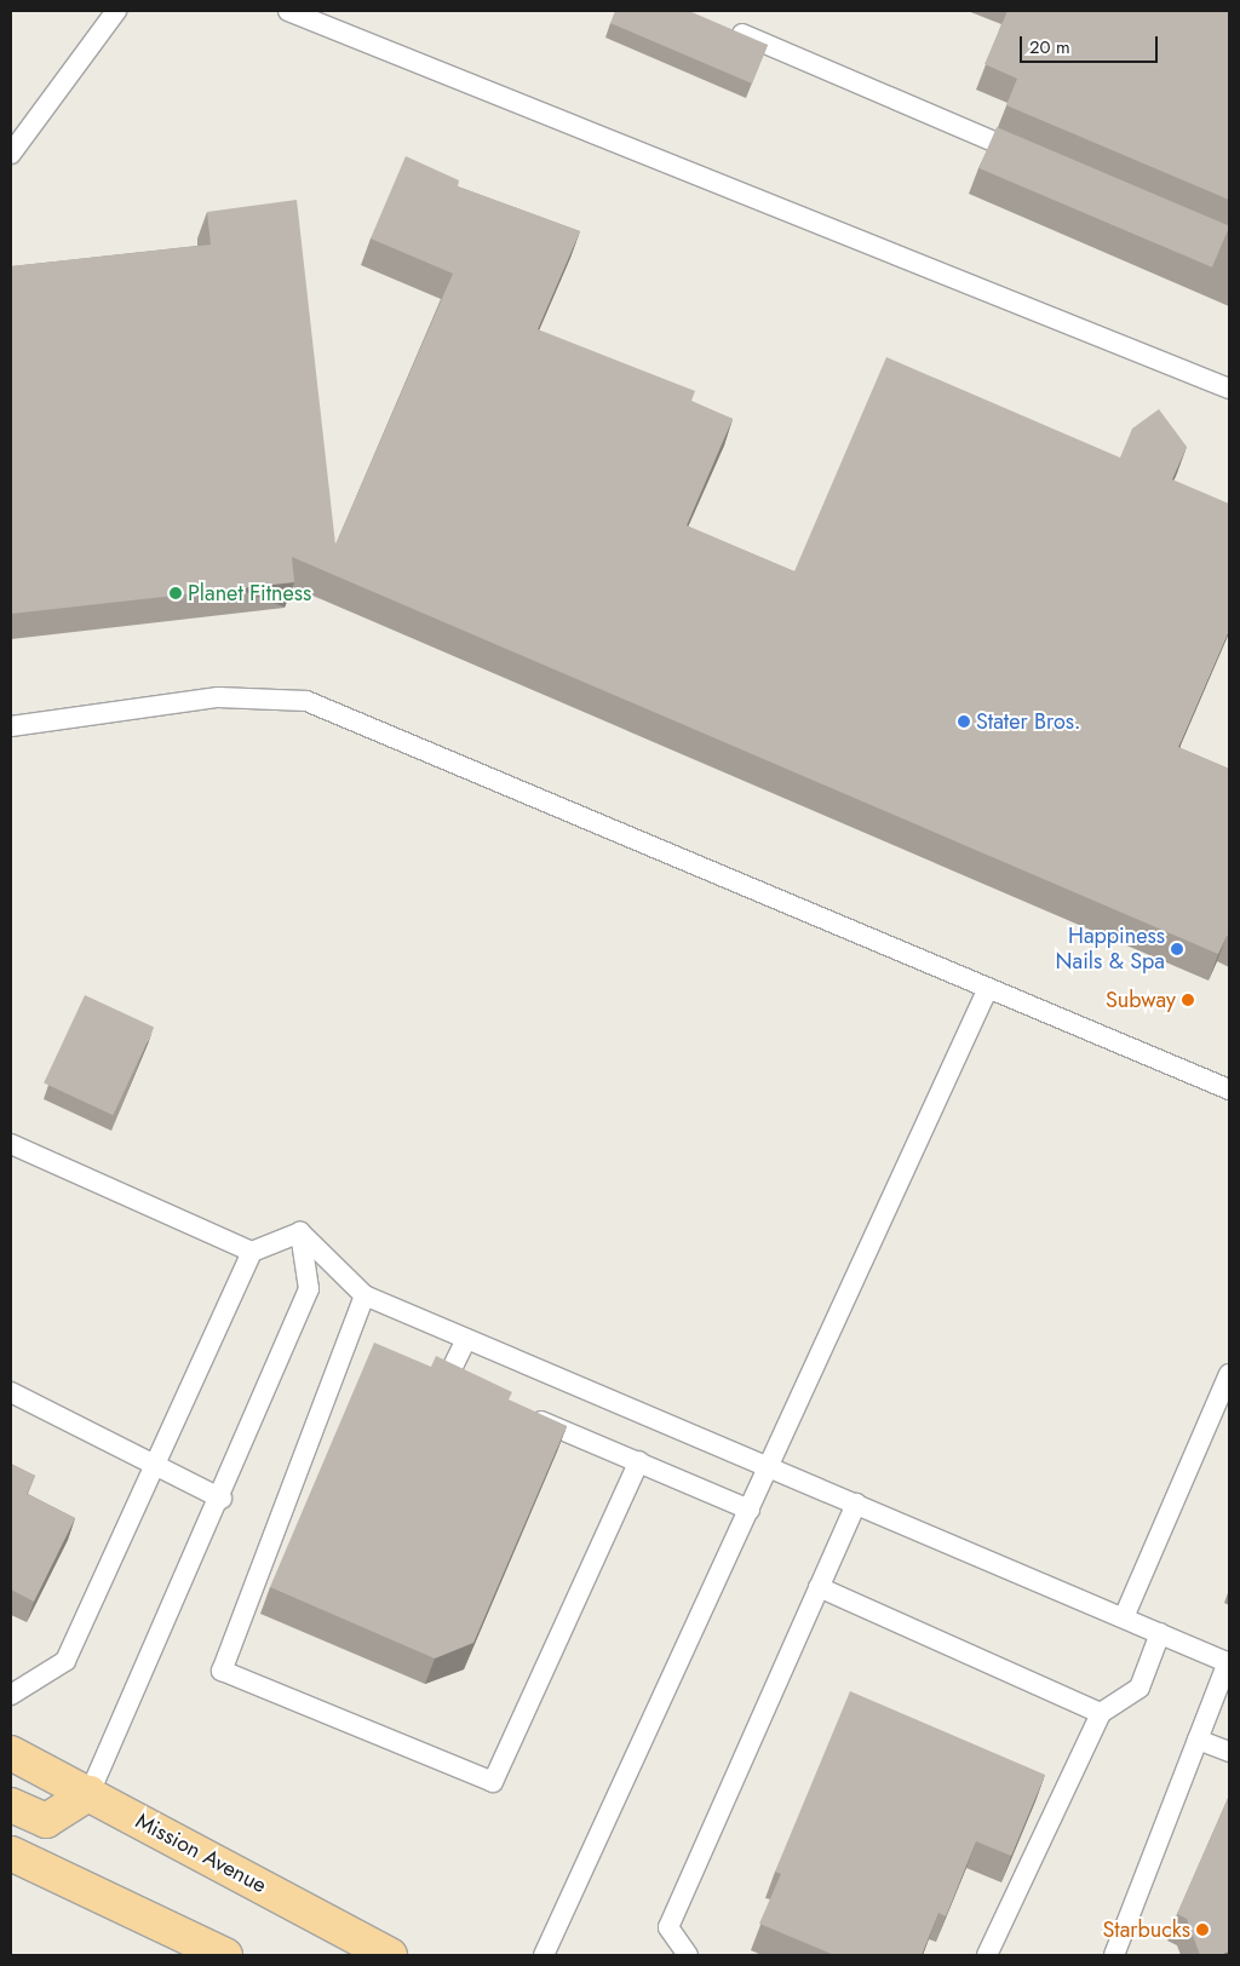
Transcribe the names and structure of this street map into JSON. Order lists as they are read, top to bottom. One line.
{"streets":{"main road":["Mission Avenue"]},"places":["Planet Fitness","Stater Bros.","Happiness Nails & Spa","Subway","Starbucks"],"scale_bar":"20 m"}
